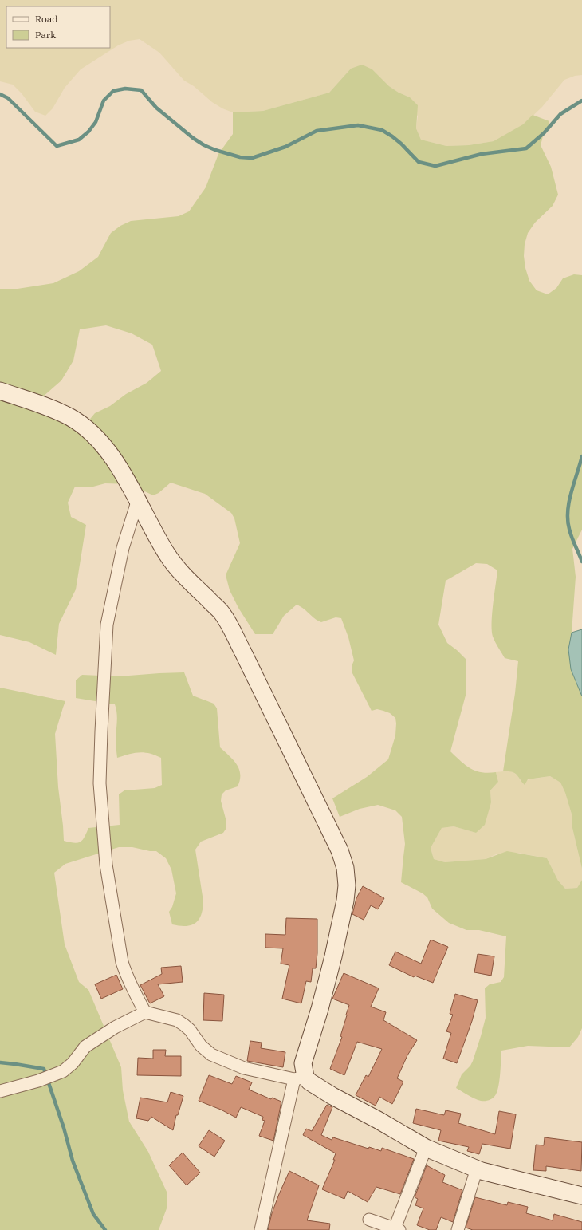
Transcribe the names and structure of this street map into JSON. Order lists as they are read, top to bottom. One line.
{"legend":["Road","Park"]}
